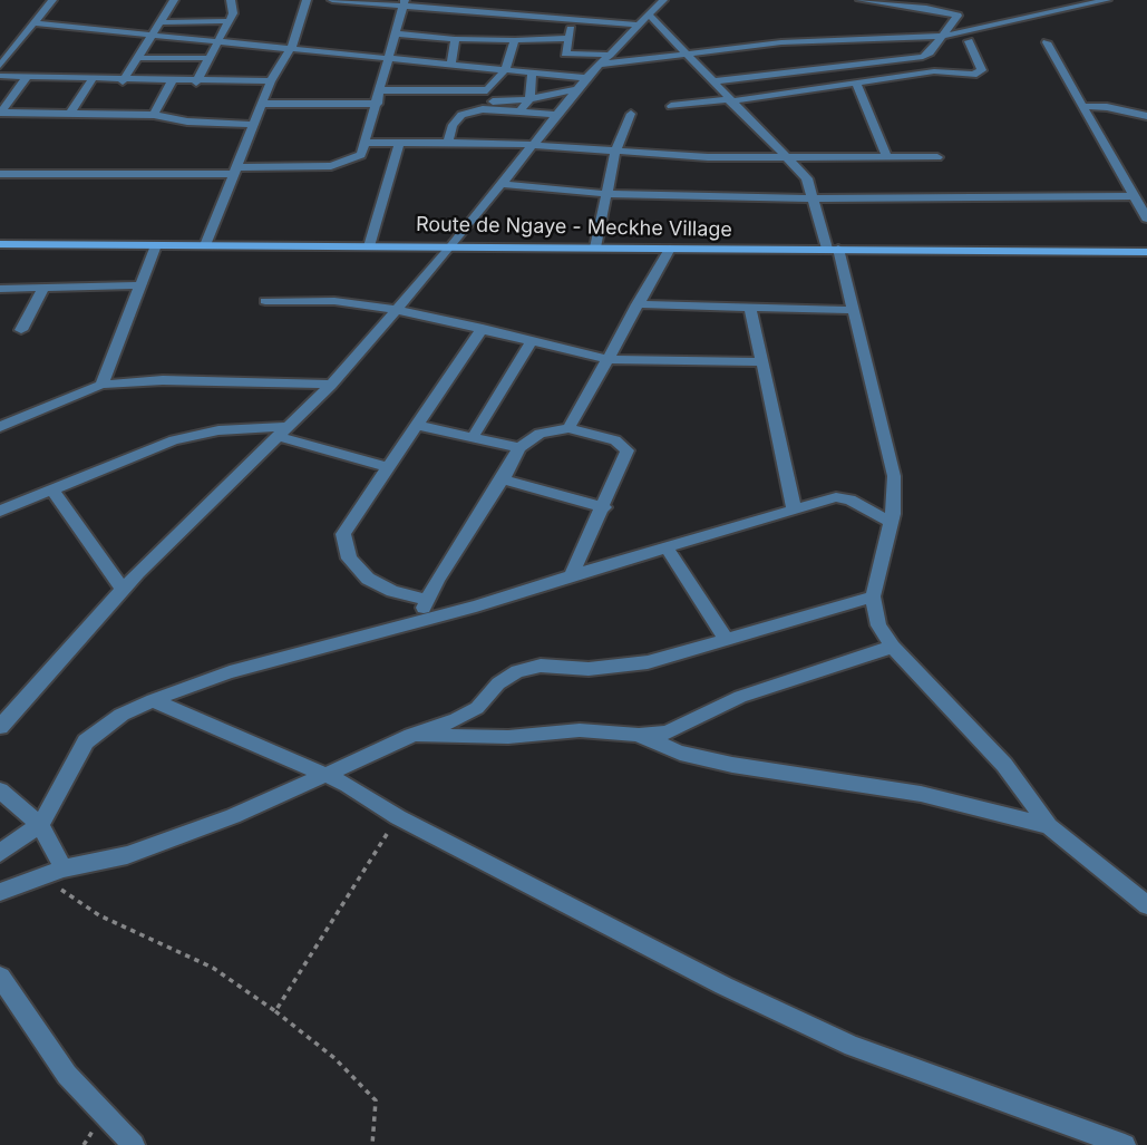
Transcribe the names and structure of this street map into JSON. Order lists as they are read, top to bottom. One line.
{"streets":{"main road":["Route de Ngaye - Meckhe Village"]}}
